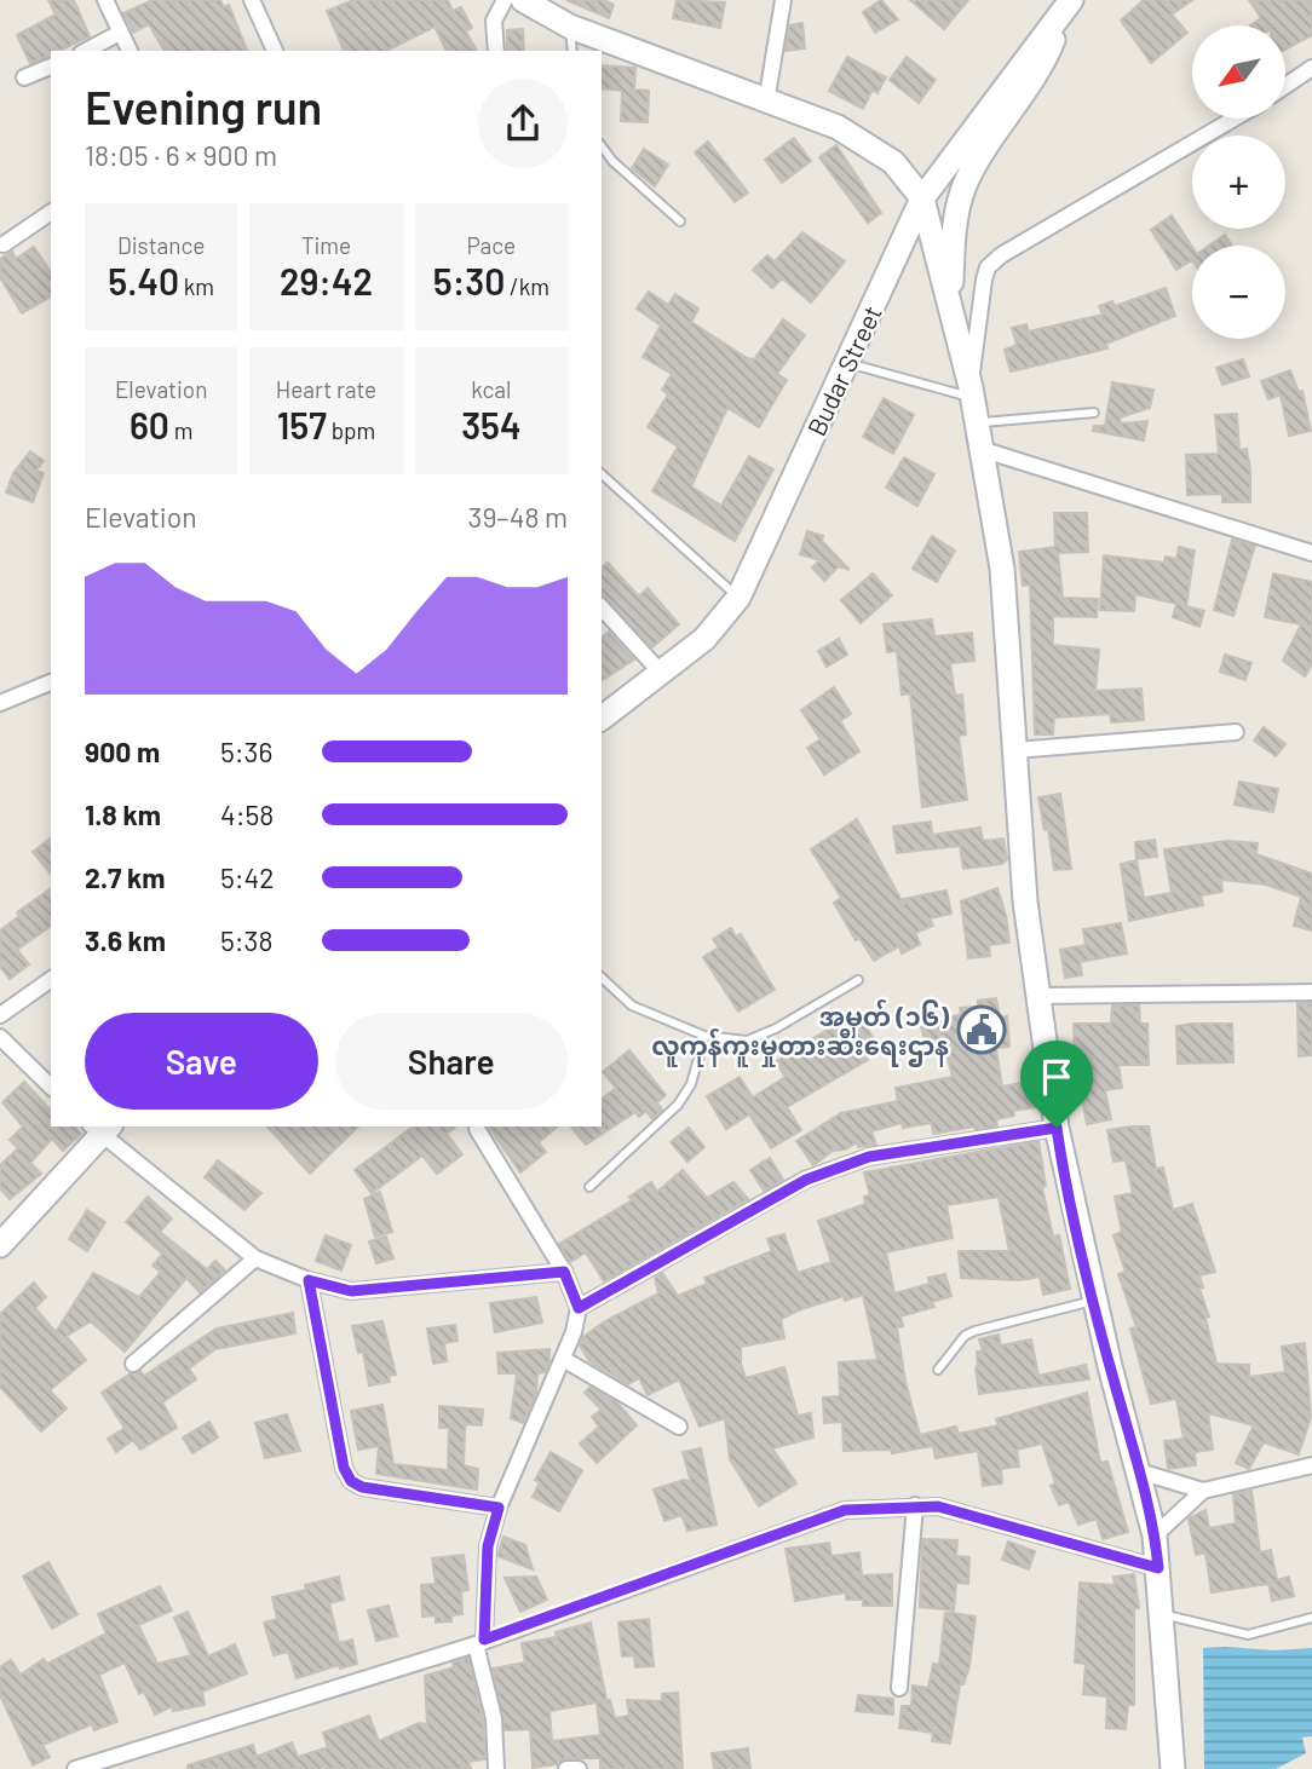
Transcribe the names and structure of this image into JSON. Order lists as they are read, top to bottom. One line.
{"streets":{"main road":["Budar Street"]},"places":{"public building":["အမှတ် (၁၆) လူကုန်ကူးမှုတားဆီးရေးဌာန"]},"north":"bottom left","page":{"map_buttons":["+","−"],"heading":["Evening run","18:05 · 6 × 900 m"],"stats":[["Distance","5.40 km"],["Time","29:42"],["Pace","5:30 /km"],["Elevation","60 m"],["Heart rate","157 bpm"],["kcal","354"]],"chart":["Elevation","39–48 m"],"list":[{"name":"900 m","note":"5:36"},{"name":"1.8 km","note":"4:58"},{"name":"2.7 km","note":"5:42"},{"name":"3.6 km","note":"5:38"}],"buttons":["Save","Share"]}}
